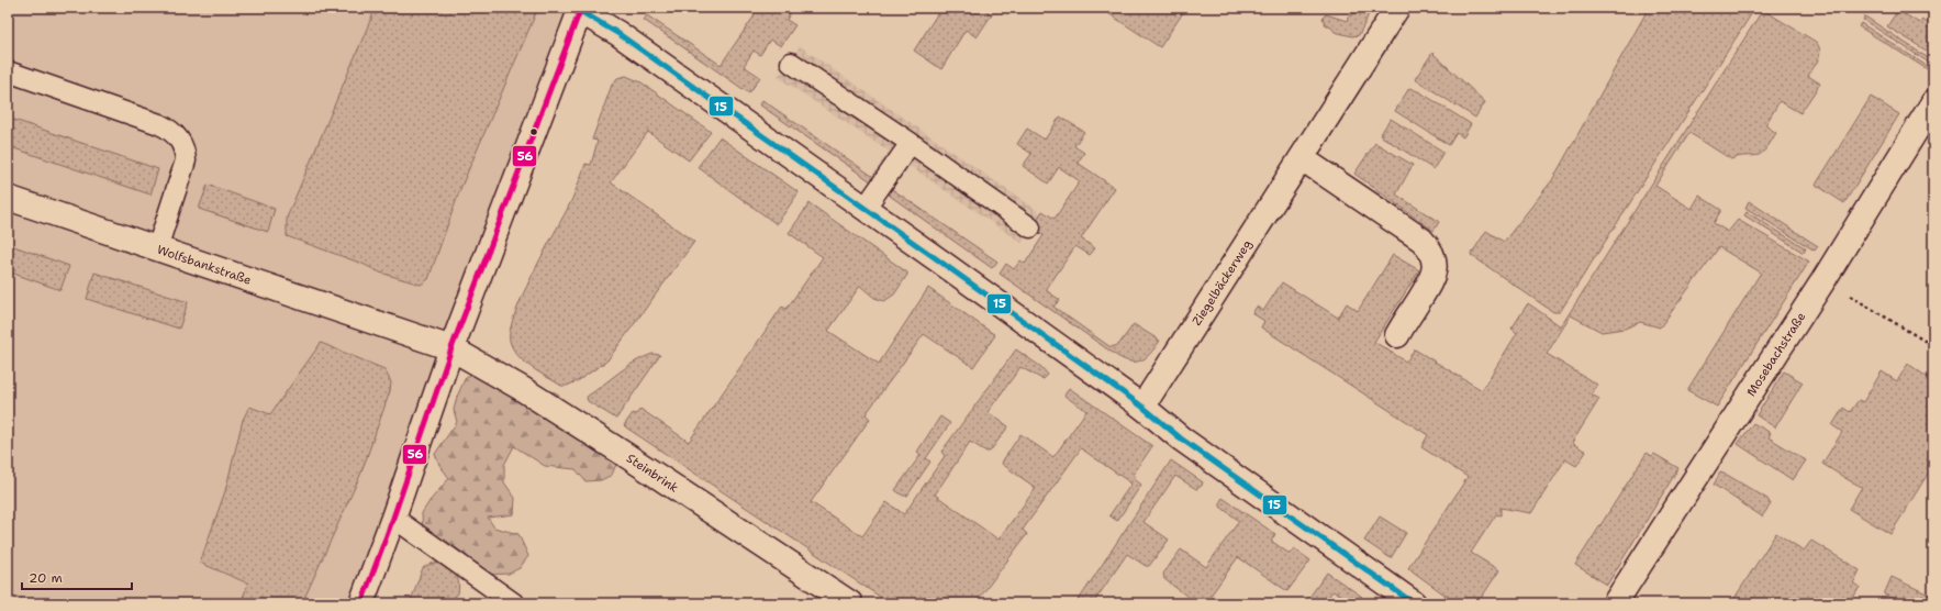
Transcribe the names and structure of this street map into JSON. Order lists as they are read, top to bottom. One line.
{"streets":{"street":["Wolfsbankstraße","Ziegelbäckerweg","Mosebachstraße","Steinbrink"]},"crossings":[["Wolfsbankstraße","Steinbrink"]],"lines":["transit line 56","transit line 15"],"scale_bar":"20 m"}
